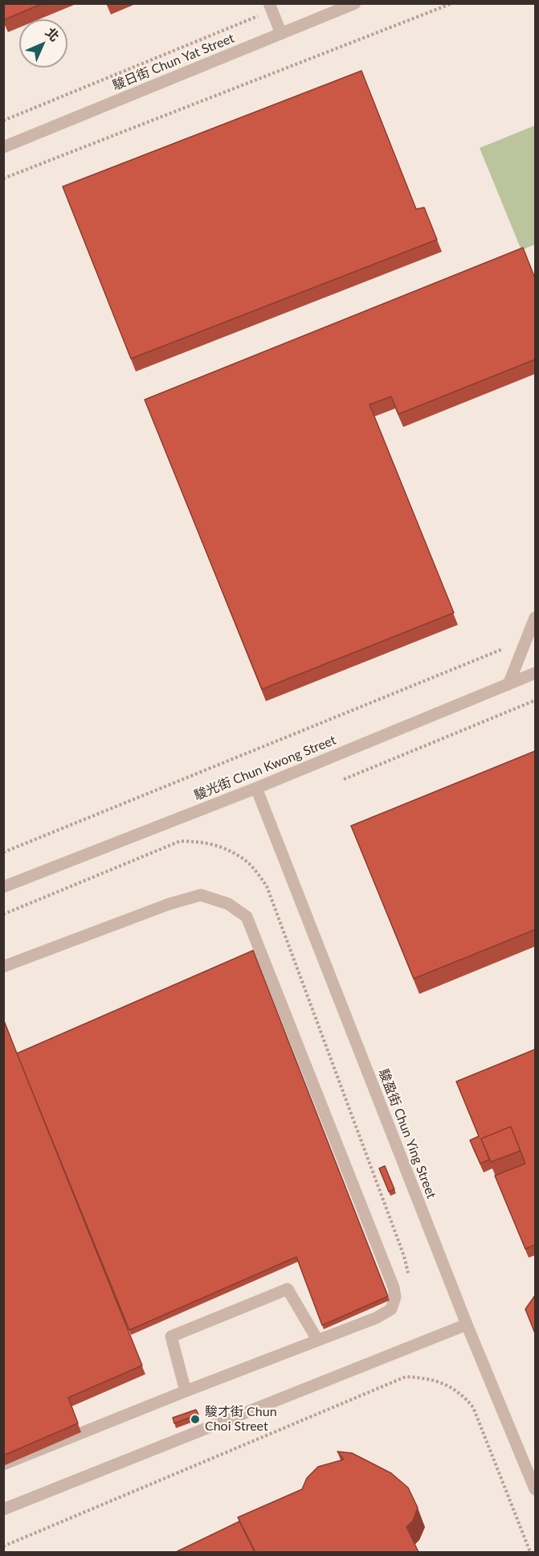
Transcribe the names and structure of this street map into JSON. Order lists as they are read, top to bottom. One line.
{"streets":{"street":["駿日街 Chun Yat Street","駿光街 Chun Kwong Street","駿盈街 Chun Ying Street"]},"crossings":[["駿光街 Chun Kwong Street","駿盈街 Chun Ying Street"]],"places":["駿才街 Chun Choi Street"],"north":"top right"}
